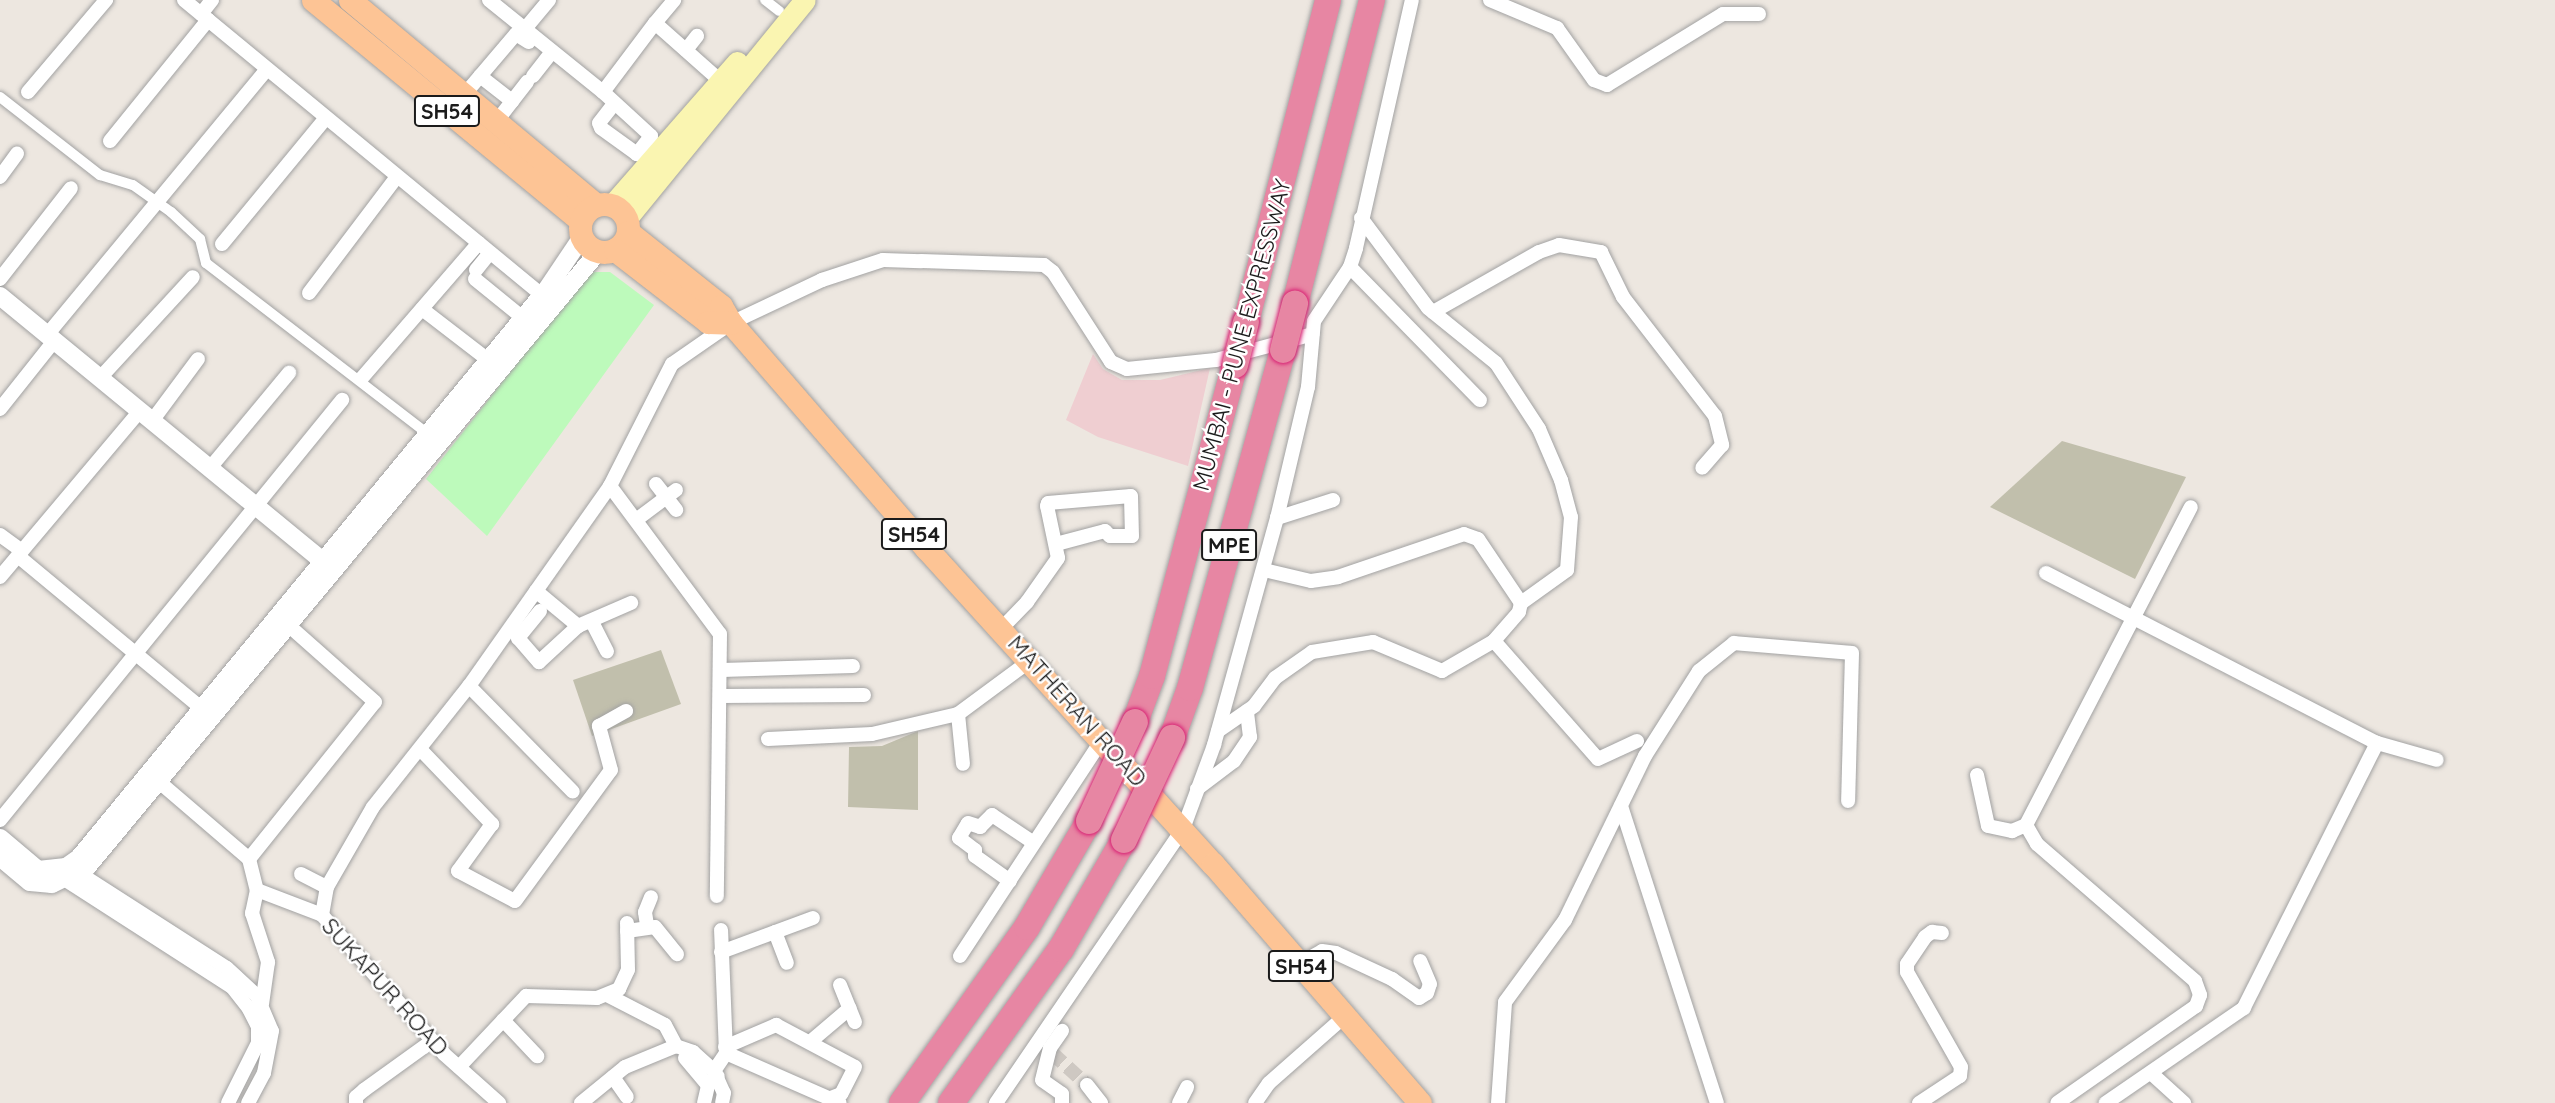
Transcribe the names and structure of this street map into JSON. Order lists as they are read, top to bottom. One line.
{"streets":{"highway":["MUMBAI - PUNE EXPRESSWAY","MPE"],"main road":["SH54","MATHERAN ROAD"],"street":["SUKAPUR ROAD"]}}
